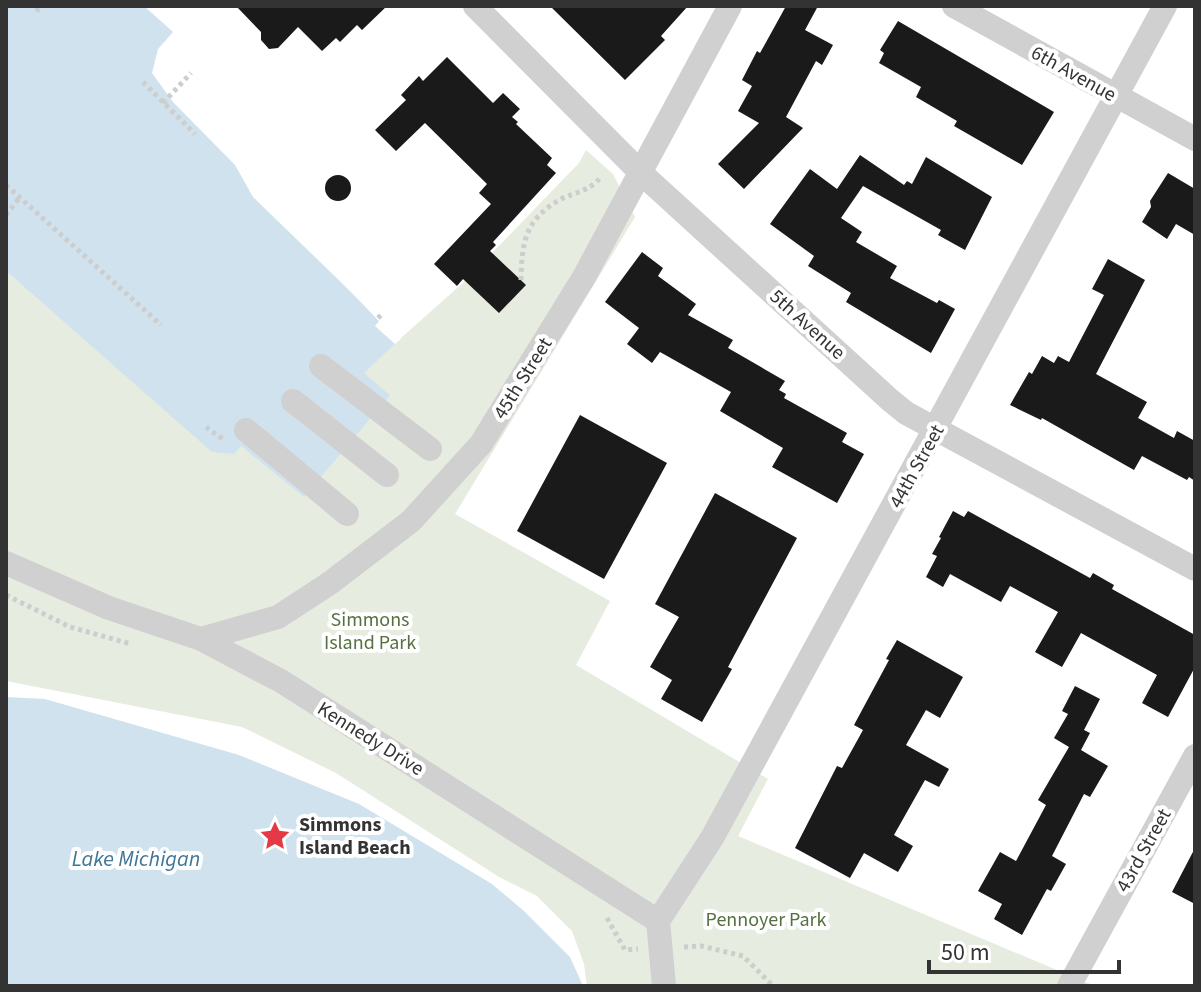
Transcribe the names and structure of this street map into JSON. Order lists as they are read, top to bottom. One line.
{"streets":{"street":["6th Avenue","5th Avenue","45th Street","44th Street","Kennedy Drive","43rd Street"]},"crossings":[["6th Avenue","44th Street"],["5th Avenue","45th Street"],["5th Avenue","44th Street"],["45th Street","Kennedy Drive"],["44th Street","Kennedy Drive"]],"water":["Lake Michigan"],"parks":["Simmons Island Park","Pennoyer Park"],"places":{"place":["Simmons Island Beach"]},"scale_bar":"50 m"}
